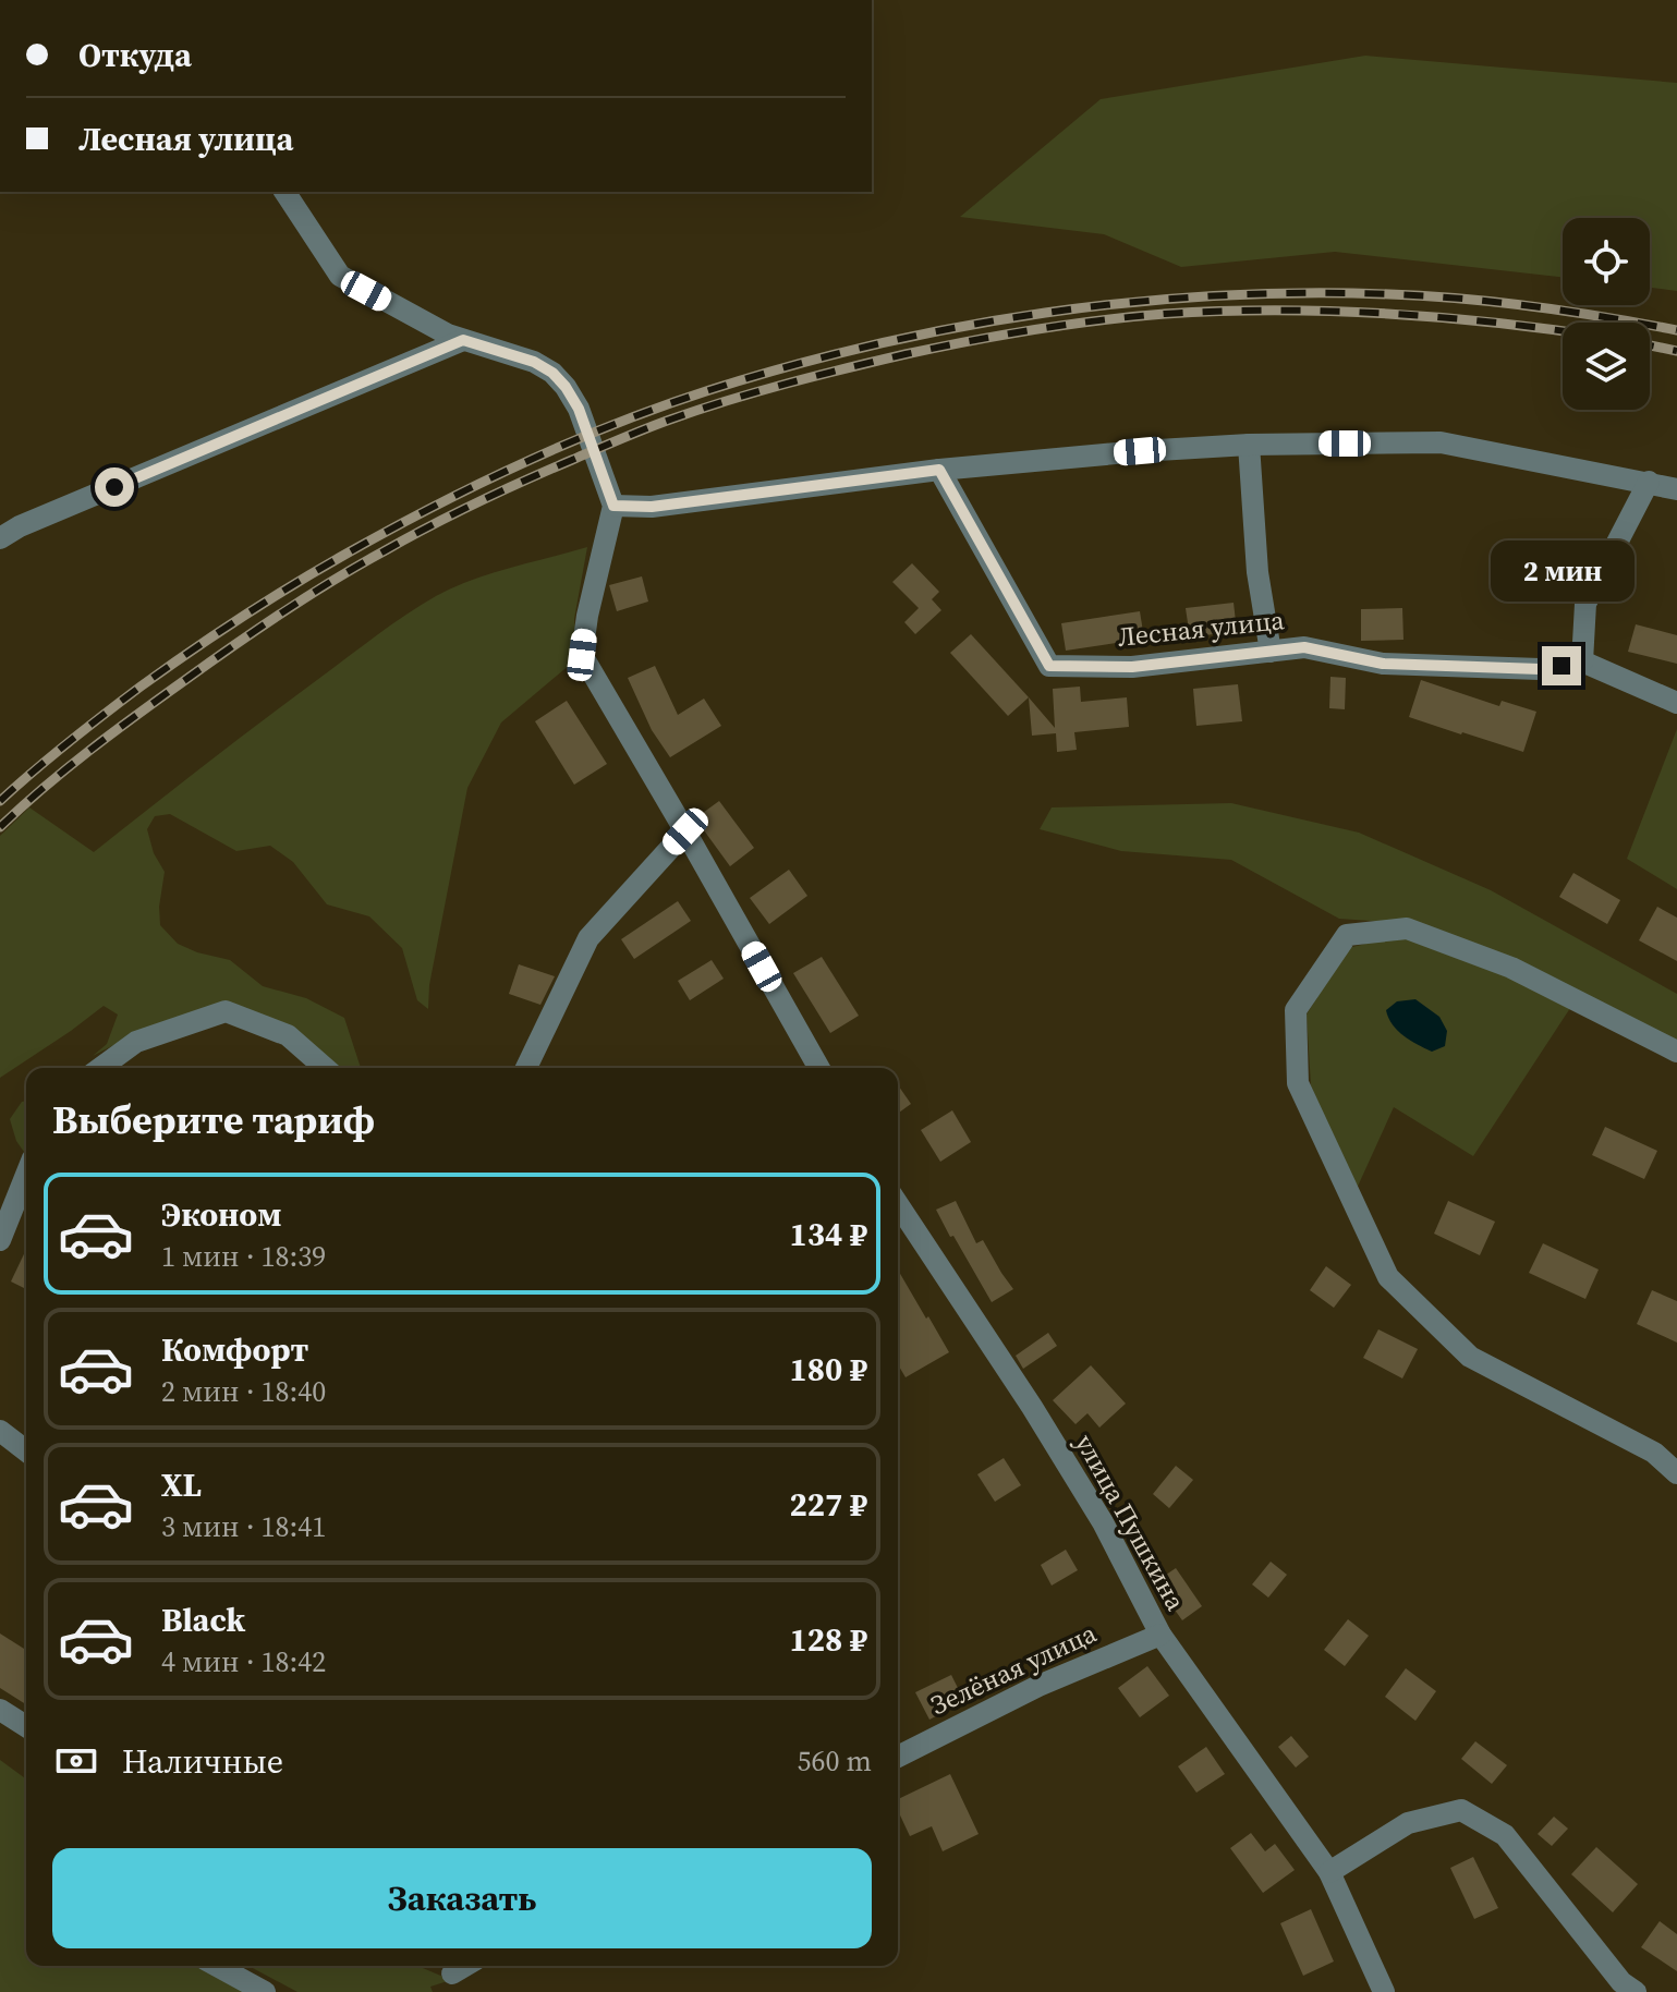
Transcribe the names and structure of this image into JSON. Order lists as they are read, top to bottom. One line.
{"streets":{"street":["Лесная улица","улица Пушкина","Зелёная улица"]},"crossings":[["улица Пушкина","Зелёная улица"]],"page":{"banner":["Откуда","Лесная улица"],"bubble":"2 мин","heading":"Выберите тариф","list":[{"name":"Эконом","note":"1 мин · 18:39","value":"134 ₽"},{"name":"Комфорт","note":"2 мин · 18:40","value":"180 ₽"},{"name":"XL","note":"3 мин · 18:41","value":"227 ₽"},{"name":"Black","note":"4 мин · 18:42","value":"128 ₽"}],"pay":["Наличные","560 m"],"buttons":"Заказать"}}
